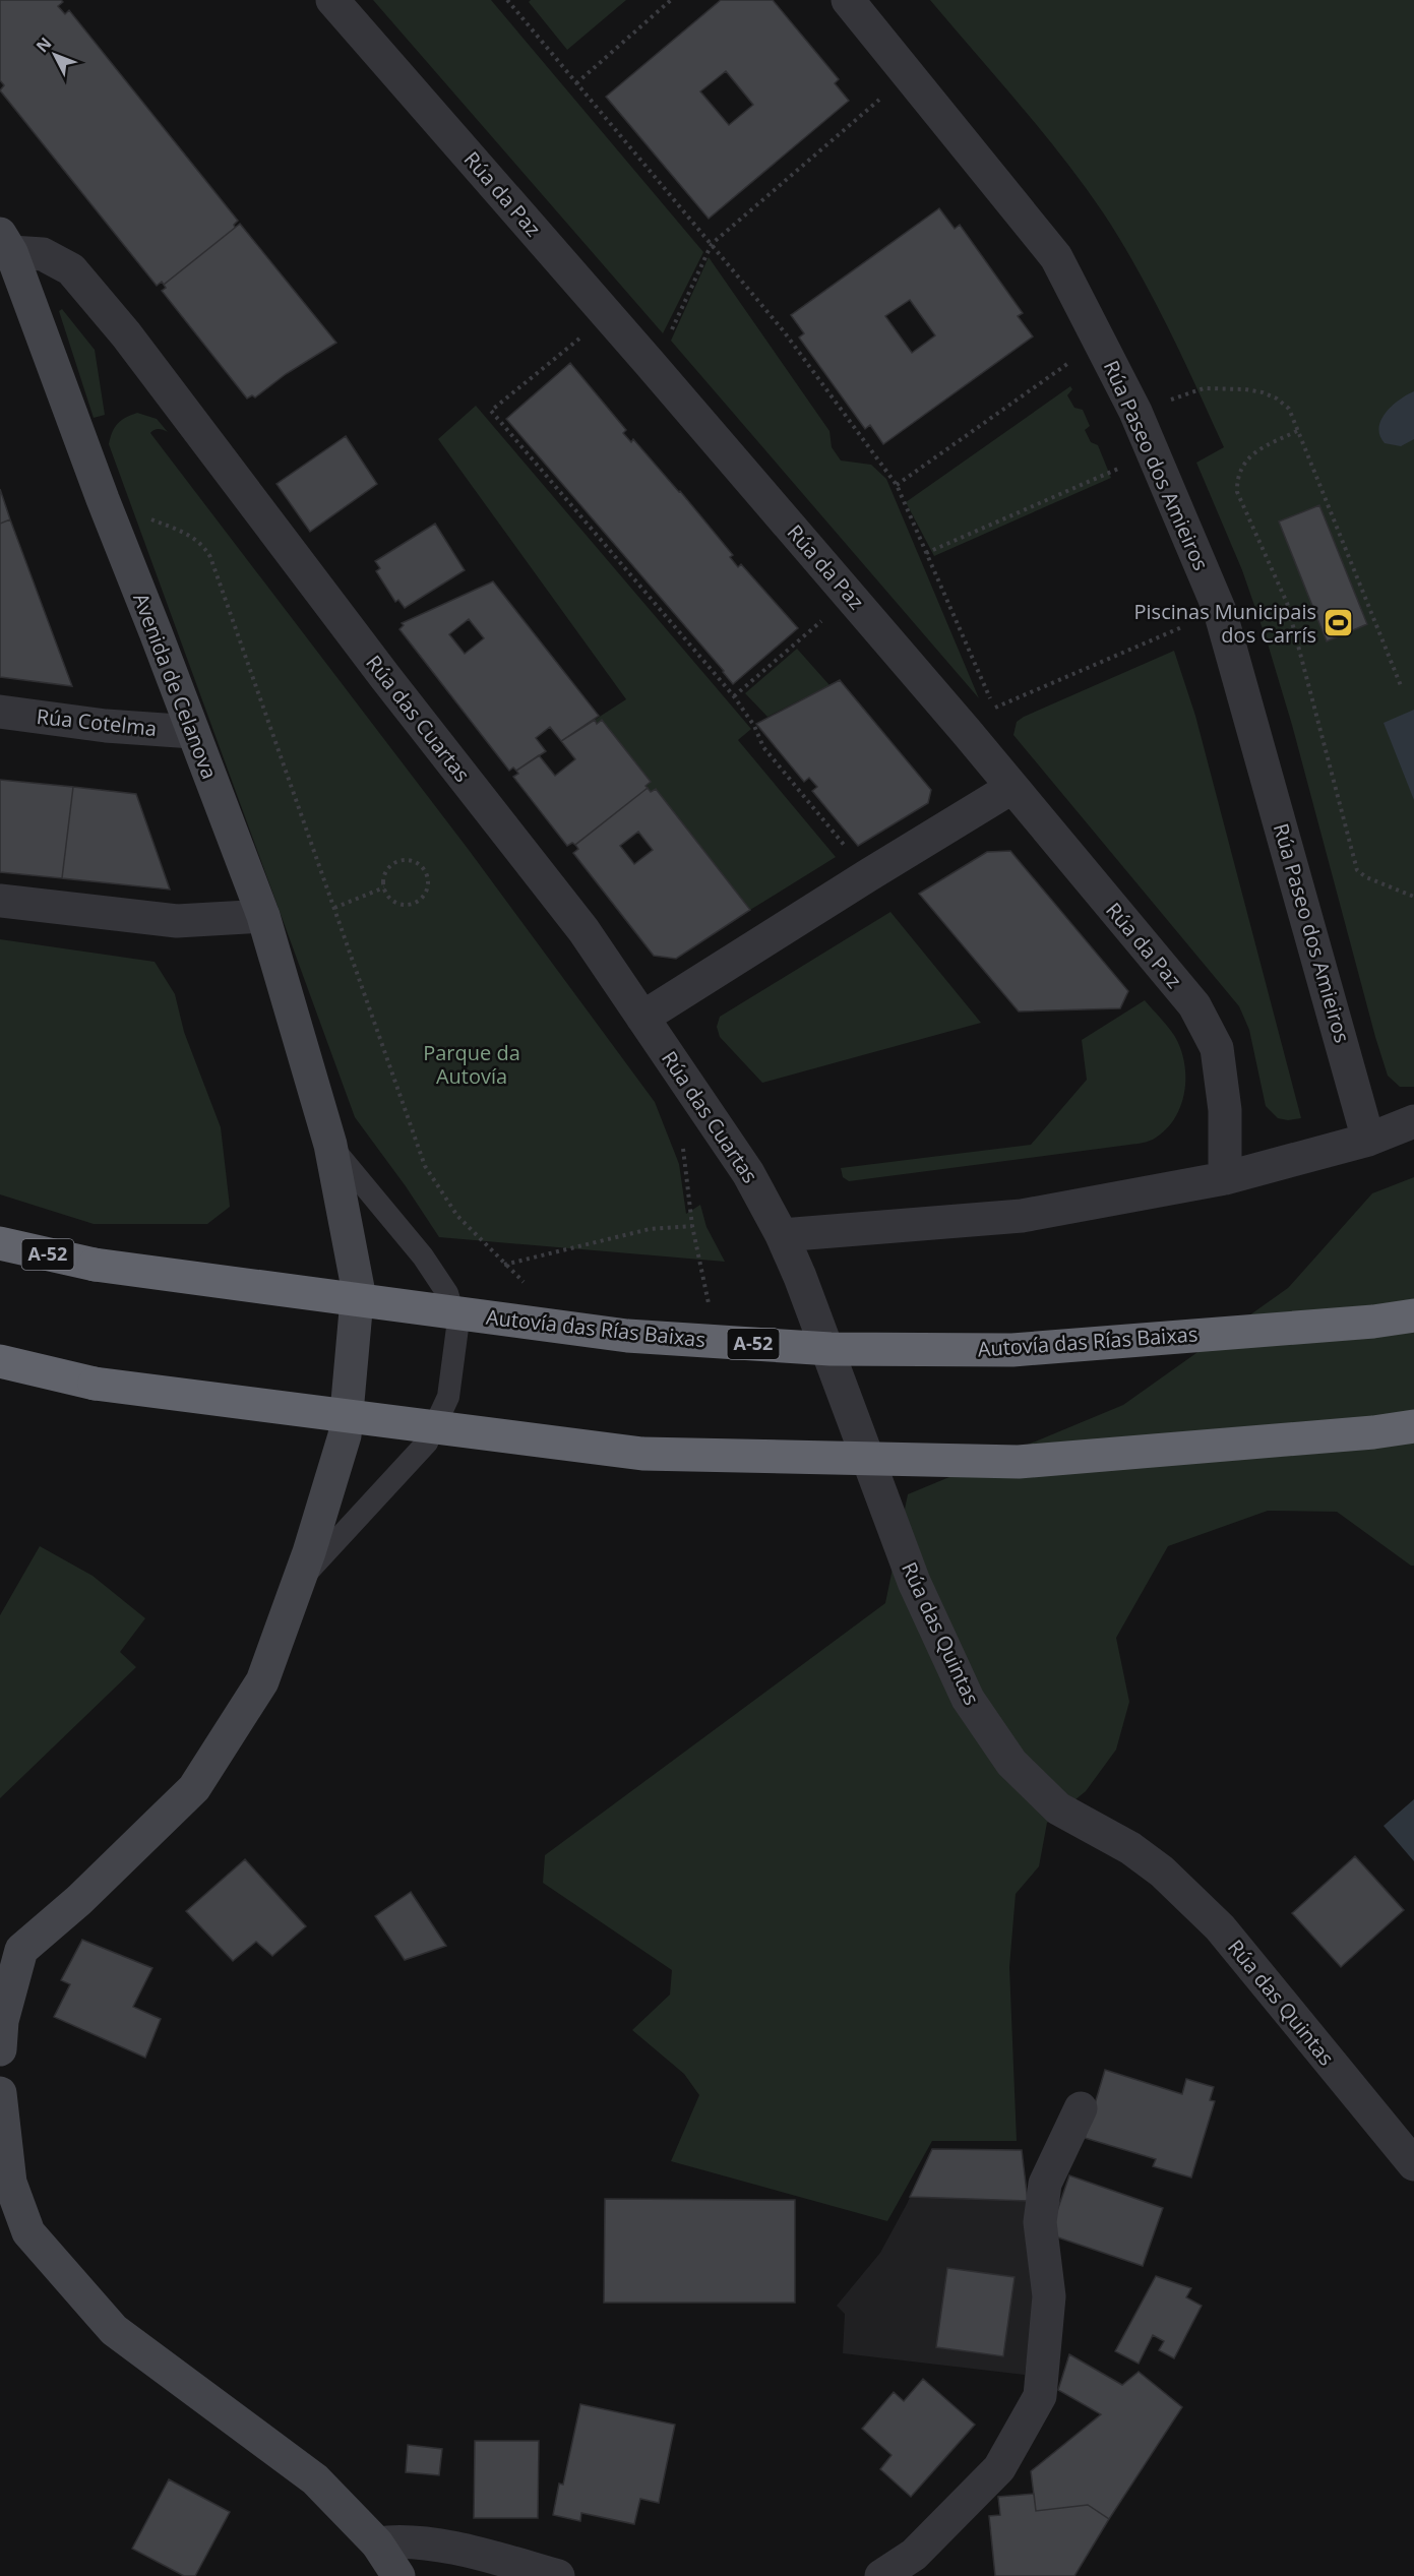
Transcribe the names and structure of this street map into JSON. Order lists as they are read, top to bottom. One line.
{"streets":{"highway":["A-52","Autovía das Rías Baixas"],"street":["Rúa da Paz","Rúa Paseo dos Amieiros","Avenida de Celanova","Rúa das Cuartas","Rúa Cotelma","Rúa das Quintas"]},"crossings":[["Avenida de Celanova","Rúa das Cuartas"],["Avenida de Celanova","Rúa Cotelma"],["Rúa das Cuartas","Rúa das Quintas"]],"parks":["Parque da Autovía"],"places":{"sports":["Piscinas Municipais dos Carrís"]},"north":"top left"}
